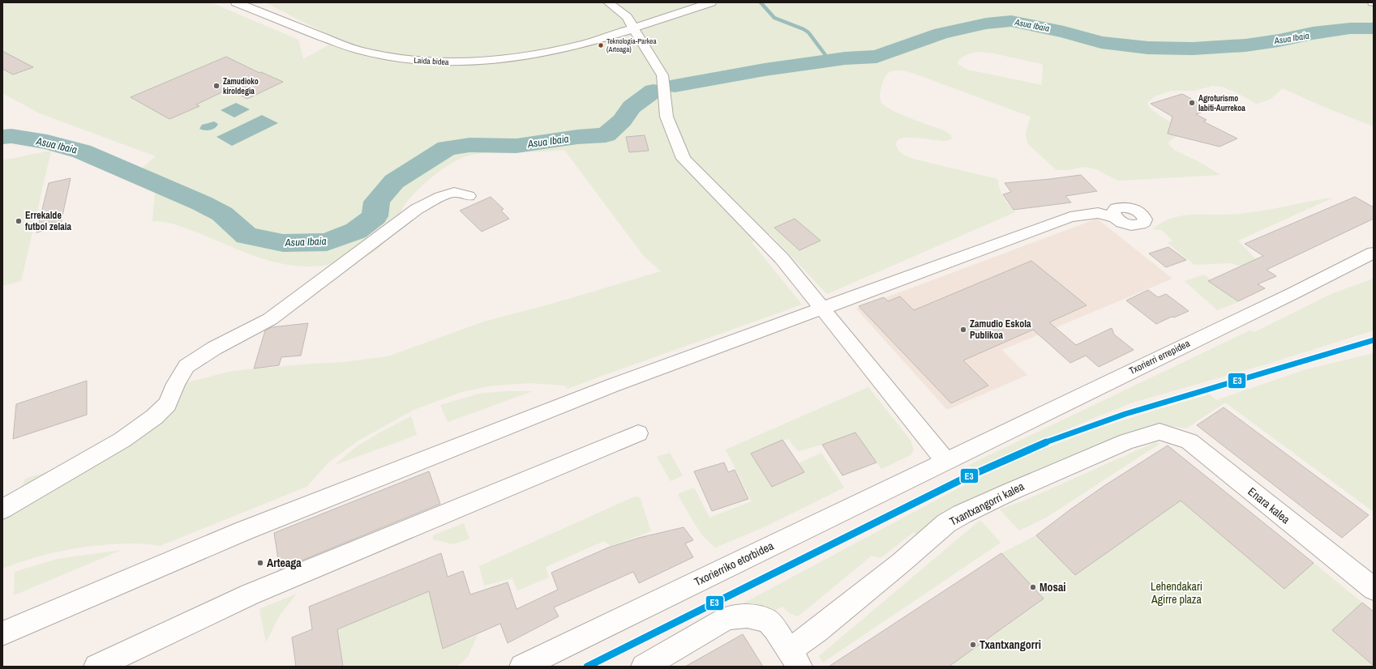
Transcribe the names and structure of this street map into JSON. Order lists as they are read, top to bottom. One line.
{"streets":{"street":["Laida bidea","Txorierri errepidea","Txantxangorri kalea","Enara kalea","Txorierriko etorbidea"]},"crossings":[["Txorierri errepidea","Txorierriko etorbidea"],["Txantxangorri kalea","Enara kalea"]],"water":["Asua Ibaia"],"parks":["Lehendakari Agirre plaza"],"places":["Teknologia-Parkea (Arteaga)","Zamudioko kiroldegia","Agroturismo Iabiti-Aurrekoa","Errekalde futbol zelaia","Zamudio Eskola Publikoa","Arteaga","Mosai","Txantxangorri"],"lines":["transit line E3"]}
